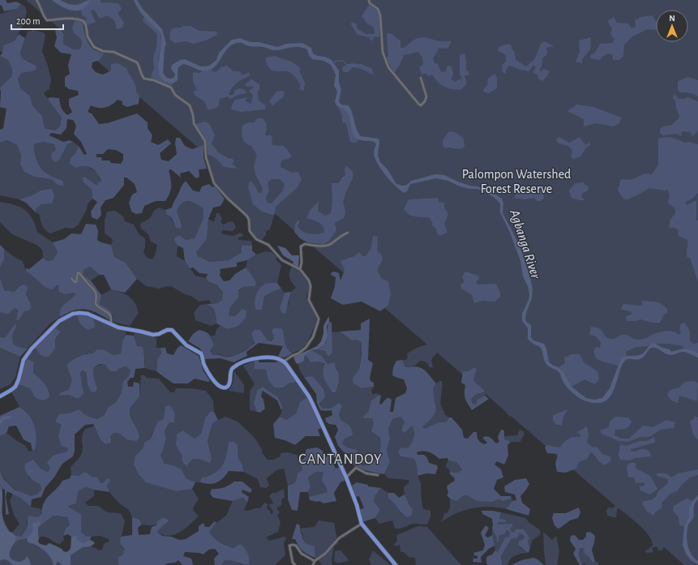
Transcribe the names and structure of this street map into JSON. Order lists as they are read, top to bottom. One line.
{"districts":["CANTANDOY"],"water":["Agbanga River"],"parks":["Palompon Watershed Forest Reserve"],"scale_bar":"200 m","north":"top"}
